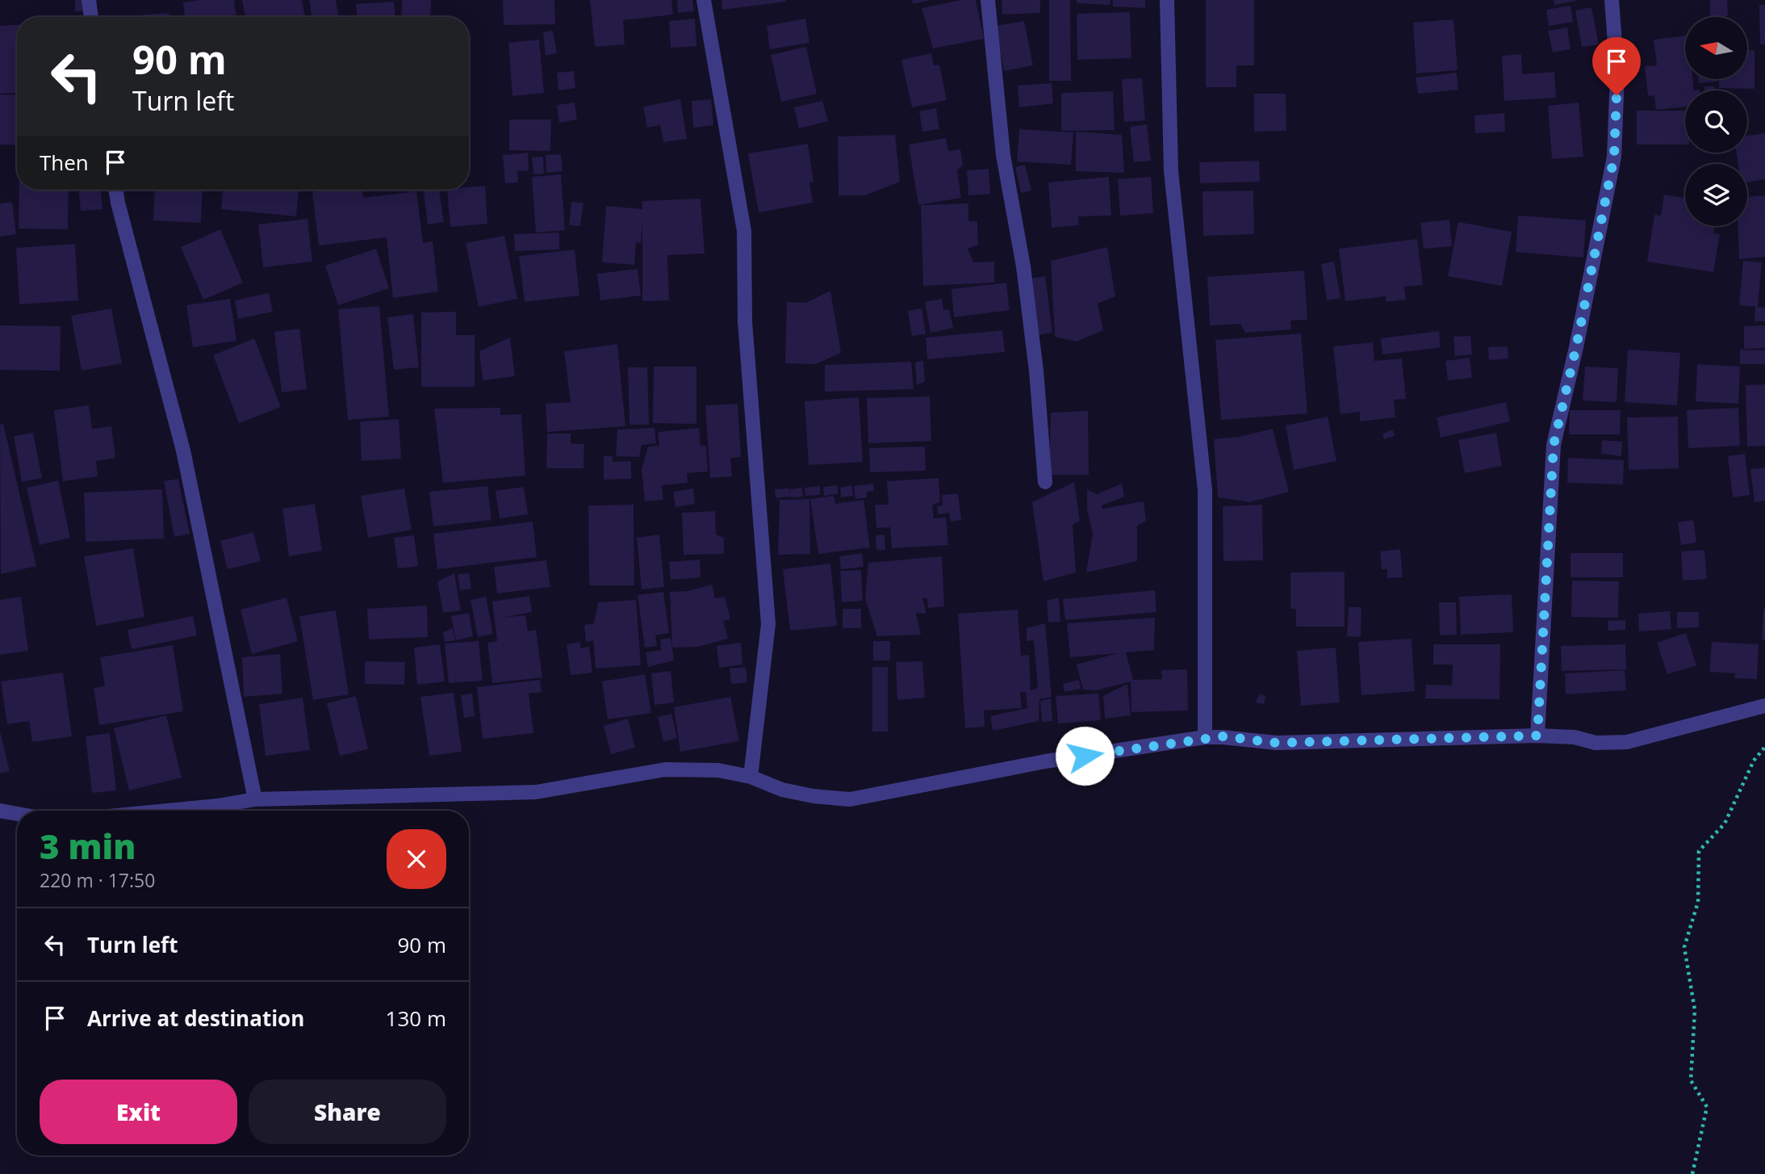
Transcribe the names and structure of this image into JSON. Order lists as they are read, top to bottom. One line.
{"north":"left","page":{"turn":["90 m","Turn left"],"then":"Then","heading":["3 min","220 m · 17:50"],"list":[{"name":"Turn left","value":"90 m"},{"name":"Arrive at destination","value":"130 m"}],"buttons":["Exit","Share"]}}
